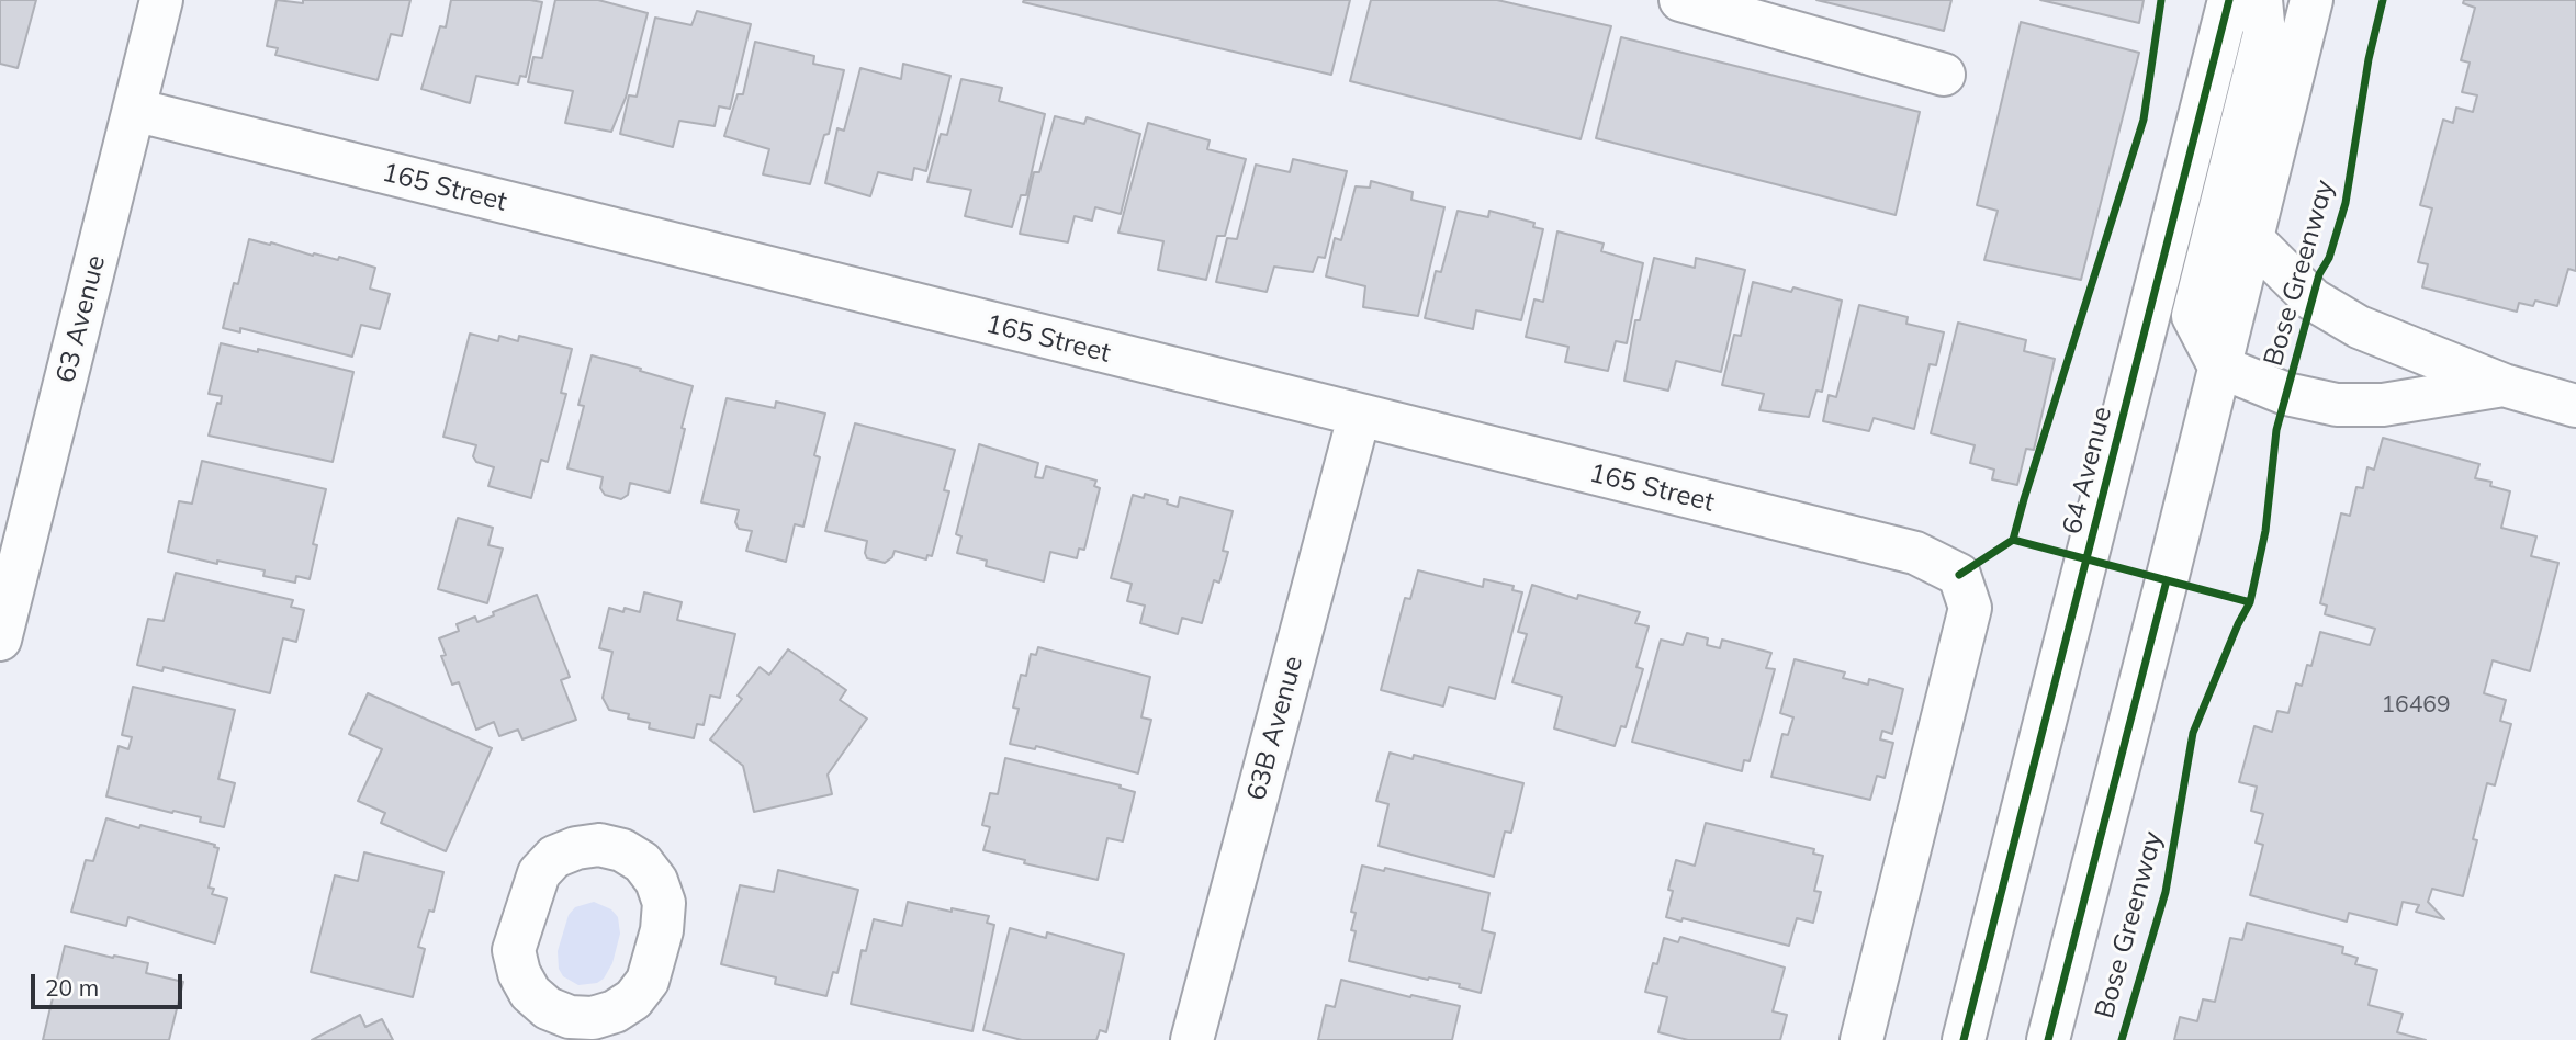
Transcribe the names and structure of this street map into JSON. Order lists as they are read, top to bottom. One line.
{"streets":{"street":["165 Street","63 Avenue","64 Avenue","63B Avenue"],"cycle path":["Bose Greenway"]},"crossings":[["165 Street","63 Avenue"],["165 Street","63B Avenue"]],"house_numbers":["16469"],"scale_bar":"20 m"}
